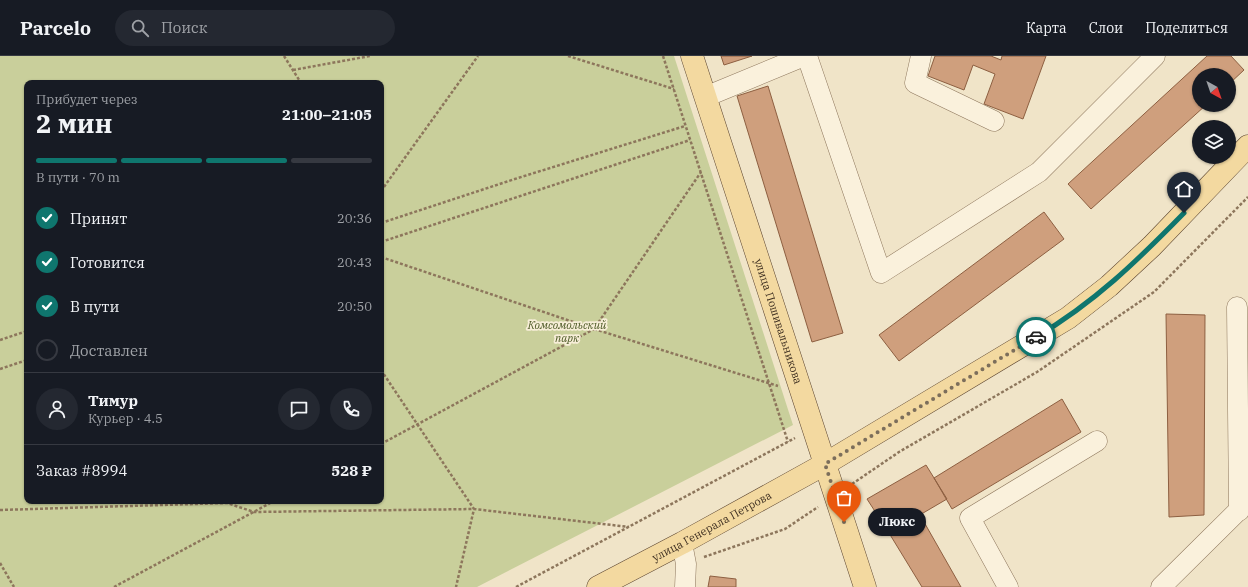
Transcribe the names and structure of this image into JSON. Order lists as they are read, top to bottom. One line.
{"streets":{"main road":["улица Пошивальникова","улица Генерала Петрова"]},"crossings":[["улица Пошивальникова","улица Генерала Петрова"]],"parks":["Комсомольский парк"],"places":["Люкс"],"north":"bottom right","page":{"header":"Parcelo","search":"Поиск","nav":["Карта","Слои","Поделиться"],"heading":["2 мин","Прибудет через","21:00–21:05"],"panel":["Тимур","Курьер · 4.5","Заказ #8994","528 ₽"],"bar":"В пути · 70 m","list":[["Принят","20:36"],["Готовится","20:43"],["В пути","20:50"],"Доставлен"],"bubble":"Люкс"}}
